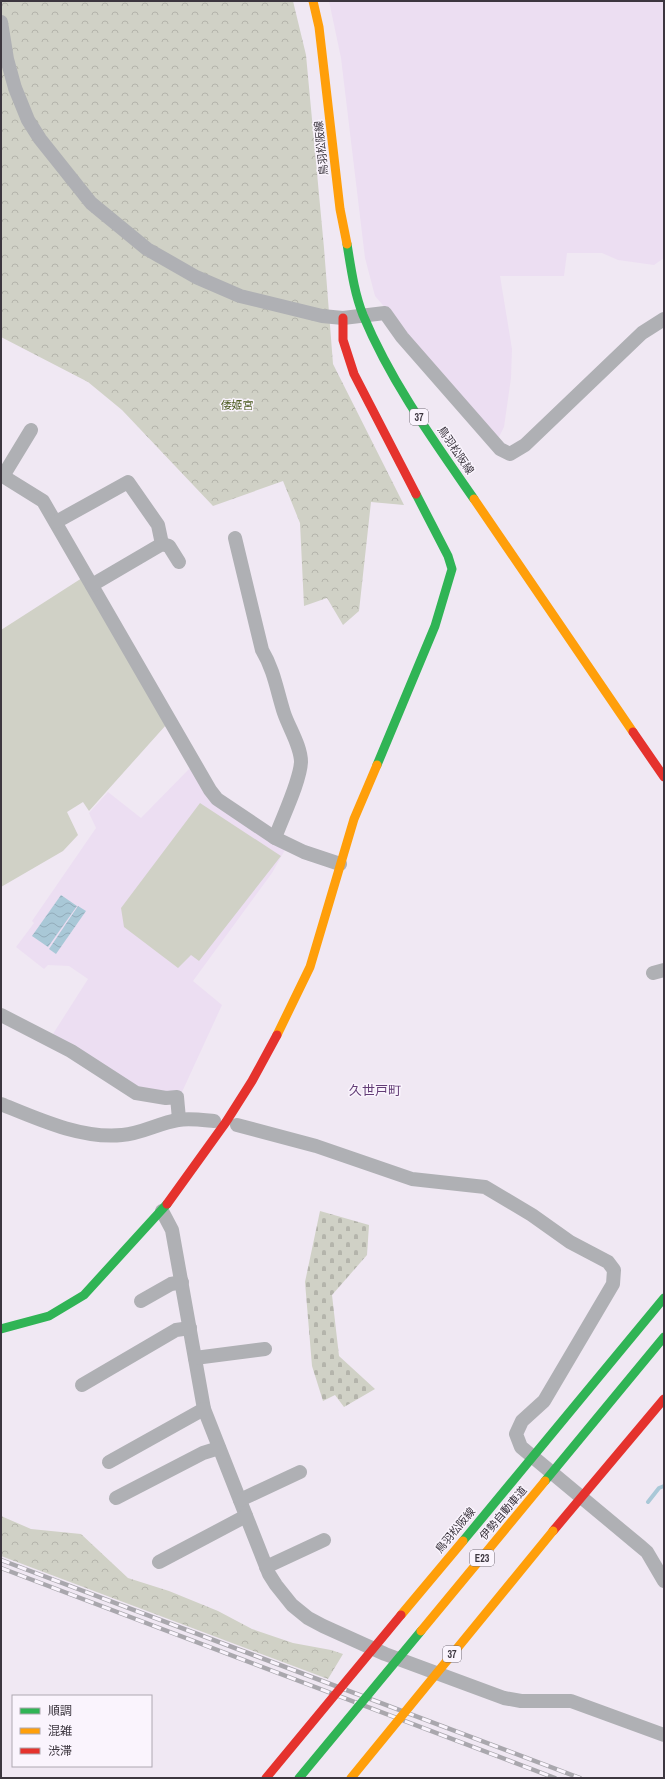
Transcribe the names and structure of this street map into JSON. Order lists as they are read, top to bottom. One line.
{"streets":{"main road":["鳥羽松阪線","37","伊勢自動車道","E23"]},"districts":["久世戸町"],"parks":["倭姬宮"],"legend":["順調","混雑","渋滞"]}
